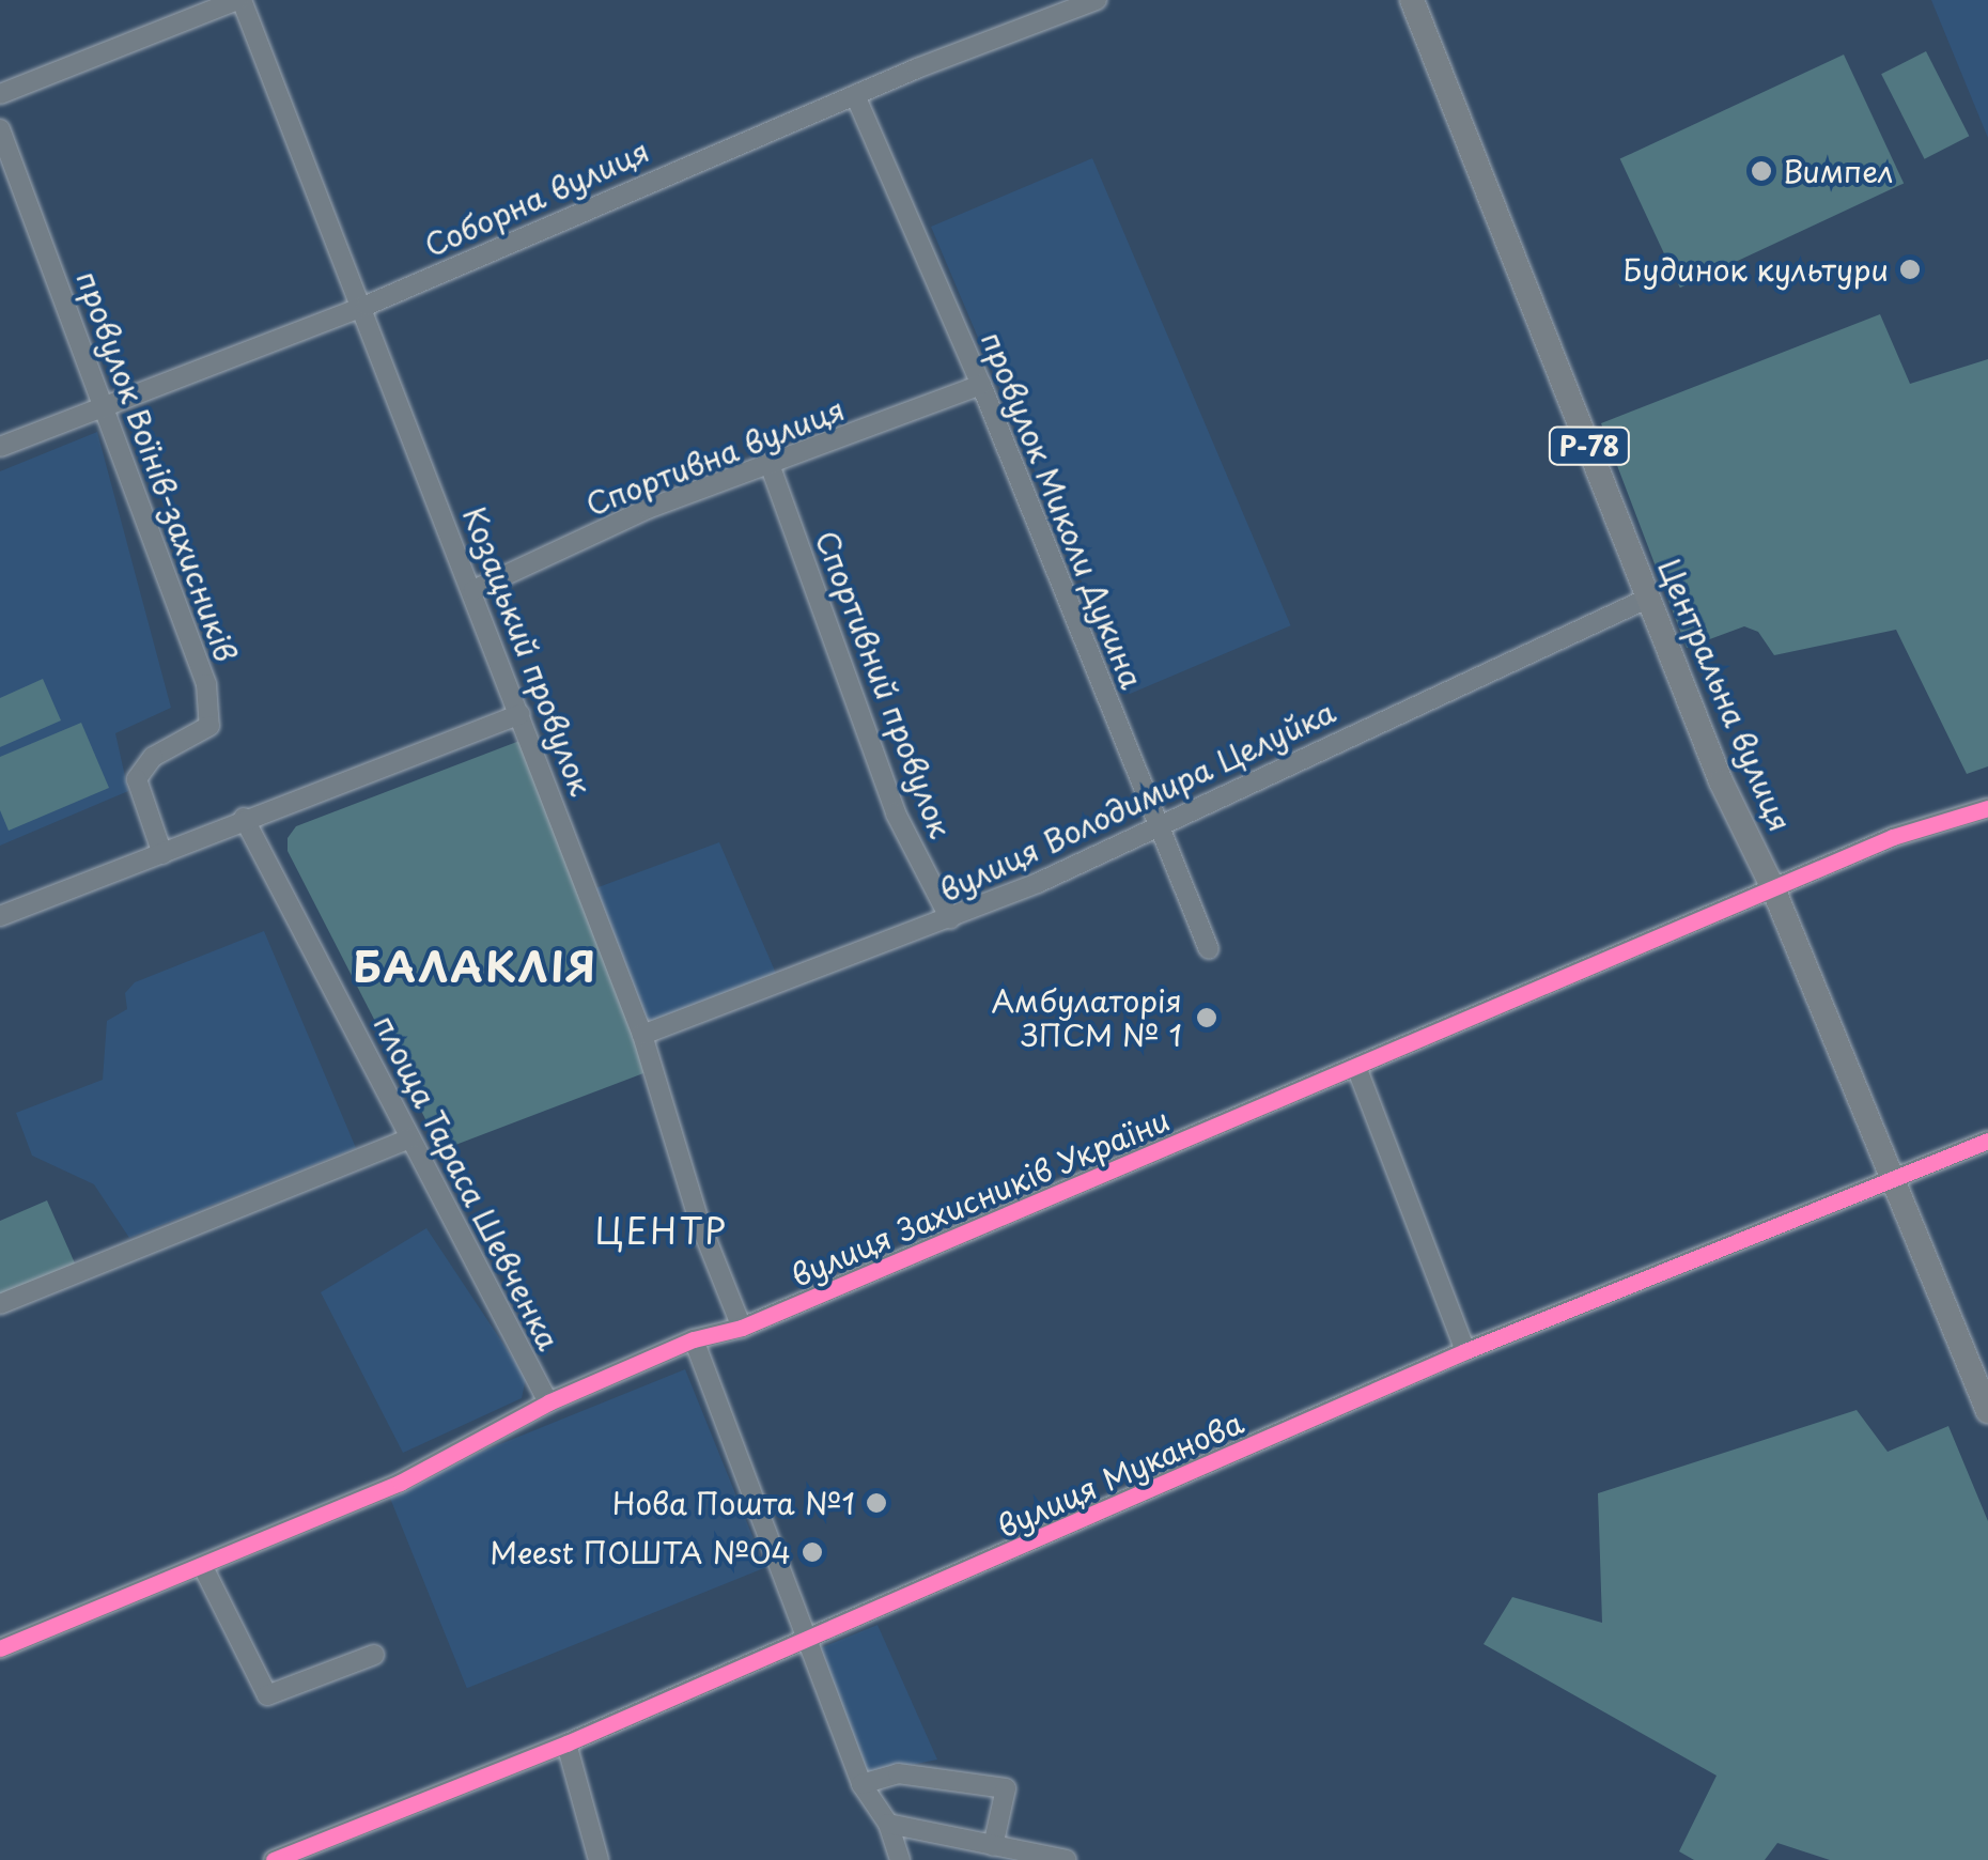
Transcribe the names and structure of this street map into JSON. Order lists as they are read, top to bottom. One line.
{"streets":{"main road":["Р-78","Центральна вулиця"],"street":["Соборна вулиця","Спортивна вулиця","провулок Воїнів-захисників","провулок Миколи Дукина","Козацький провулок","Спортивний провулок","вулиця Володимира Целуйка","площа Тараса Шевченка","вулиця Захисників України","вулиця Муканова"]},"crossings":[["Соборна вулиця","провулок Воїнів-захисників"],["Соборна вулиця","провулок Миколи Дукина"],["Соборна вулиця","Козацький провулок"],["Спортивна вулиця","провулок Миколи Дукина"],["Спортивна вулиця","Козацький провулок"],["Спортивна вулиця","Спортивний провулок"],["провулок Миколи Дукина","вулиця Володимира Целуйка"],["Козацький провулок","вулиця Володимира Целуйка"],["Козацький провулок","вулиця Захисників України"],["Спортивний провулок","вулиця Володимира Целуйка"],["Центральна вулиця","вулиця Володимира Целуйка"],["Центральна вулиця","вулиця Захисників України"],["Центральна вулиця","вулиця Муканова"],["площа Тараса Шевченка","вулиця Захисників України"]],"districts":["БАЛАКЛІЯ","ЦЕНТР"],"places":["Вимпел","Будинок культури","Амбулаторія ЗПСМ № 1","Нова Пошта №1","Meest ПОШТА №04"]}
